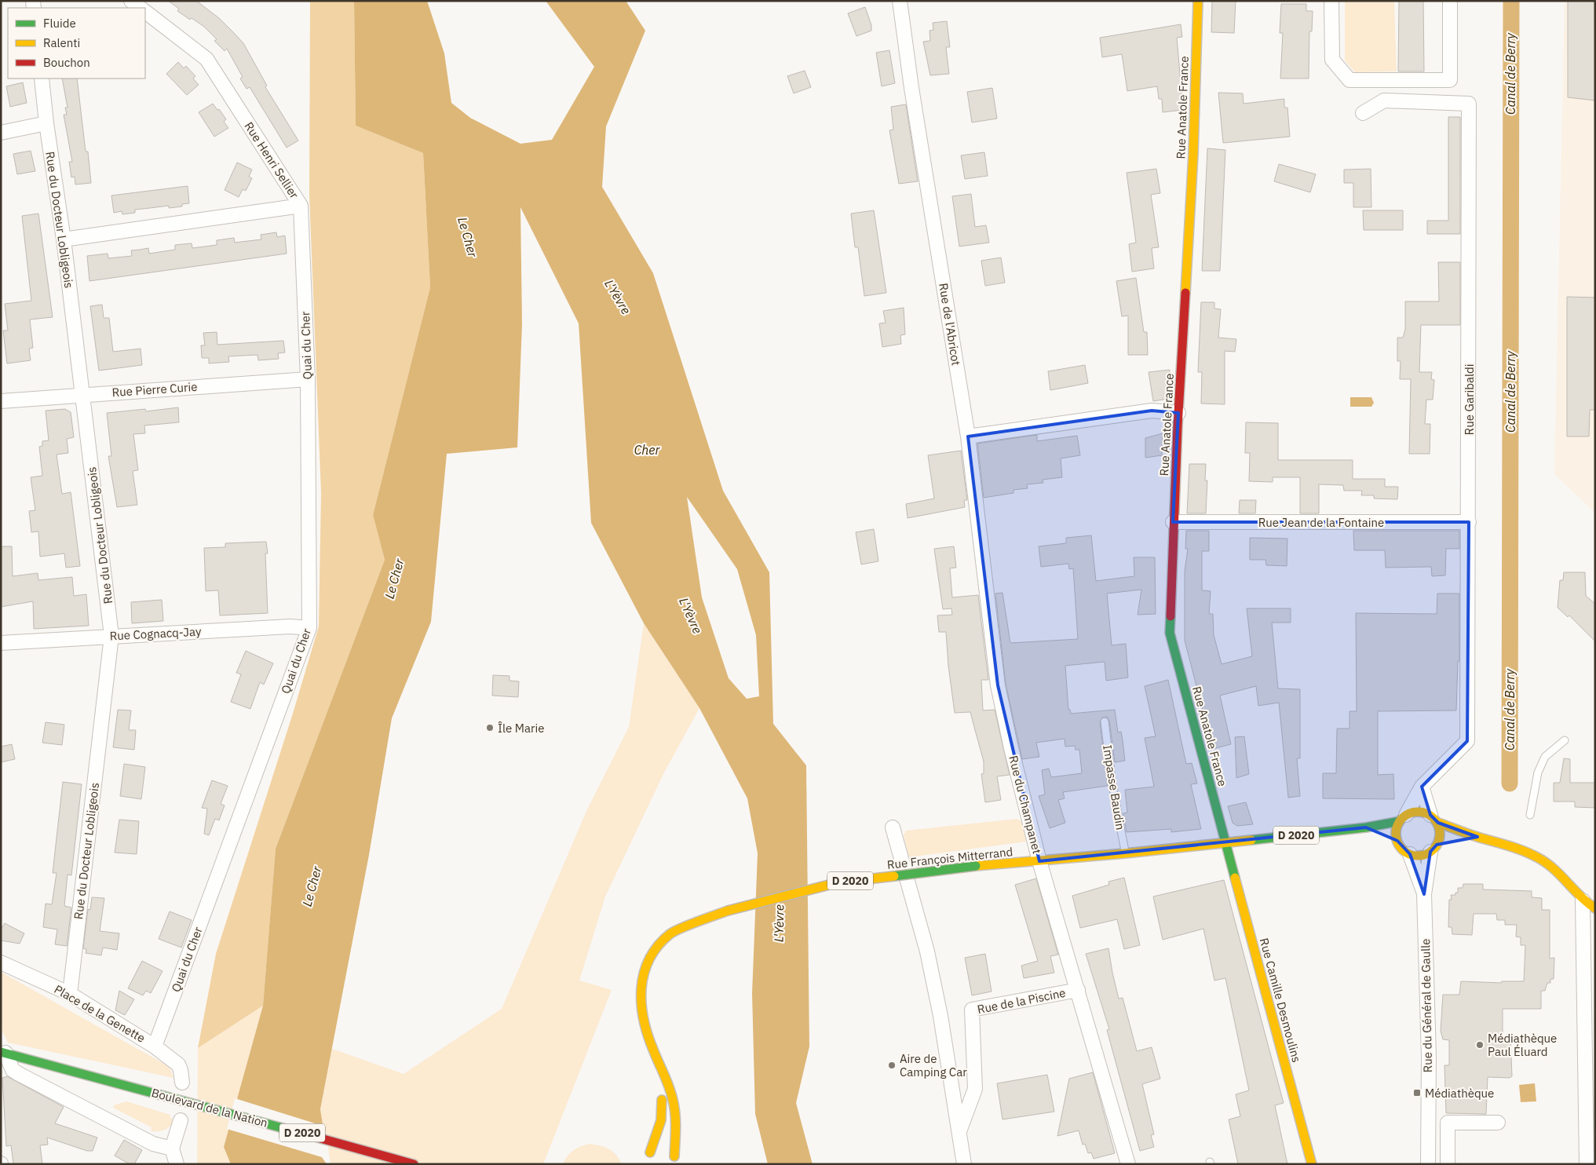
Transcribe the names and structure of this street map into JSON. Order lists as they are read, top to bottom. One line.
{"streets":{"main road":["Rue Anatole France","D 2020","Rue François Mitterrand","Rue Camille Desmoulins","Boulevard de la Nation"],"street":["Rue Henri Sellier","Rue du Docteur Lobligeois","Rue de l'Abricot","Quai du Cher","Rue Pierre Curie","Rue Garibaldi","Rue Jean de la Fontaine","Rue Cognacq-Jay","Rue du Champanet","Rue de la Piscine","Rue du Général de Gaulle","Place de la Genette"],"lane":["Impasse Baudin"]},"crossings":[["Rue Anatole France","Rue Jean de la Fontaine"],["Rue Anatole France","Rue François Mitterrand"],["Rue Anatole France","Rue Camille Desmoulins"],["Rue Henri Sellier","Rue du Docteur Lobligeois"],["Rue Henri Sellier","Quai du Cher"],["Rue du Docteur Lobligeois","Rue Pierre Curie"],["Rue du Docteur Lobligeois","Rue Cognacq-Jay"],["Rue du Docteur Lobligeois","Place de la Genette"],["Rue de l'Abricot","Rue du Champanet"],["Quai du Cher","Rue Pierre Curie"],["Quai du Cher","Rue Cognacq-Jay"],["Quai du Cher","Place de la Genette"],["Rue Garibaldi","Rue Jean de la Fontaine"],["Rue Garibaldi","Rue François Mitterrand"],["Rue Garibaldi","Rue du Général de Gaulle"],["Impasse Baudin","Rue François Mitterrand"],["Rue du Champanet","Rue François Mitterrand"],["Rue du Champanet","Rue de la Piscine"],["D 2020","Rue François Mitterrand"],["Rue François Mitterrand","Rue Camille Desmoulins"],["Rue François Mitterrand","Rue du Général de Gaulle"]],"water":["Canal de Berry","Le Cher","L'Yèvre","Cher"],"places":{"other":["Île Marie","Médiathèque Paul Éluard","Aire de Camping Car"],"transit":["Médiathèque"]},"legend":["Fluide","Ralenti","Bouchon"]}
